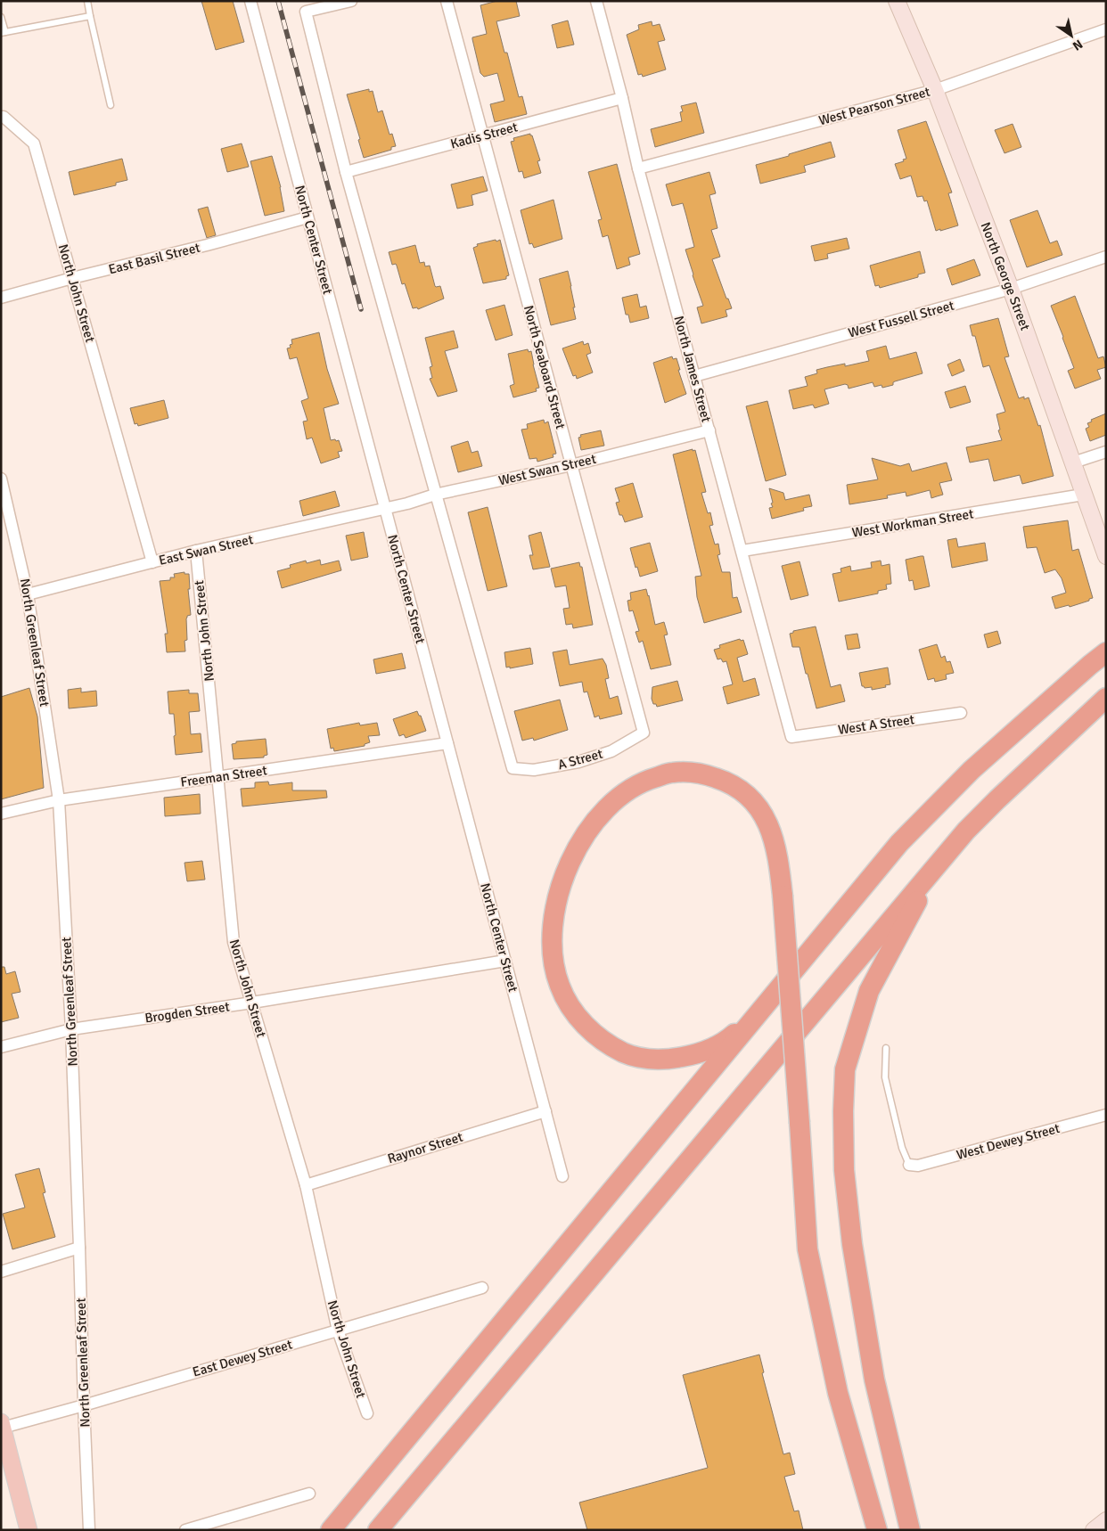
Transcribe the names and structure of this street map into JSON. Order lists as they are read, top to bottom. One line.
{"streets":{"main road":["North George Street"],"street":["West Pearson Street","Kadis Street","North Center Street","East Basil Street","North John Street","West Fussell Street","North Seaboard Street","North James Street","West Swan Street","West Workman Street","East Swan Street","North Greenleaf Street","West A Street","A Street","Freeman Street","Brogden Street","West Dewey Street","Raynor Street","East Dewey Street"]},"crossings":[["West Pearson Street","North George Street"],["West Pearson Street","North James Street"],["Kadis Street","North Seaboard Street"],["Kadis Street","North James Street"],["North Center Street","East Basil Street"],["North Center Street","West Swan Street"],["North Center Street","East Swan Street"],["North Center Street","Freeman Street"],["North Center Street","Brogden Street"],["North Center Street","Raynor Street"],["East Basil Street","North John Street"],["North George Street","West Fussell Street"],["North George Street","West Workman Street"],["North John Street","East Swan Street"],["North John Street","Freeman Street"],["North John Street","Brogden Street"],["North John Street","Raynor Street"],["North John Street","East Dewey Street"],["West Fussell Street","North James Street"],["North Seaboard Street","West Swan Street"],["North Seaboard Street","A Street"],["North James Street","West Swan Street"],["North James Street","West Workman Street"],["North James Street","West A Street"],["West Swan Street","East Swan Street"],["West Swan Street","A Street"],["East Swan Street","North Greenleaf Street"],["North Greenleaf Street","Freeman Street"],["North Greenleaf Street","Brogden Street"],["North Greenleaf Street","East Dewey Street"]],"north":"bottom right"}
